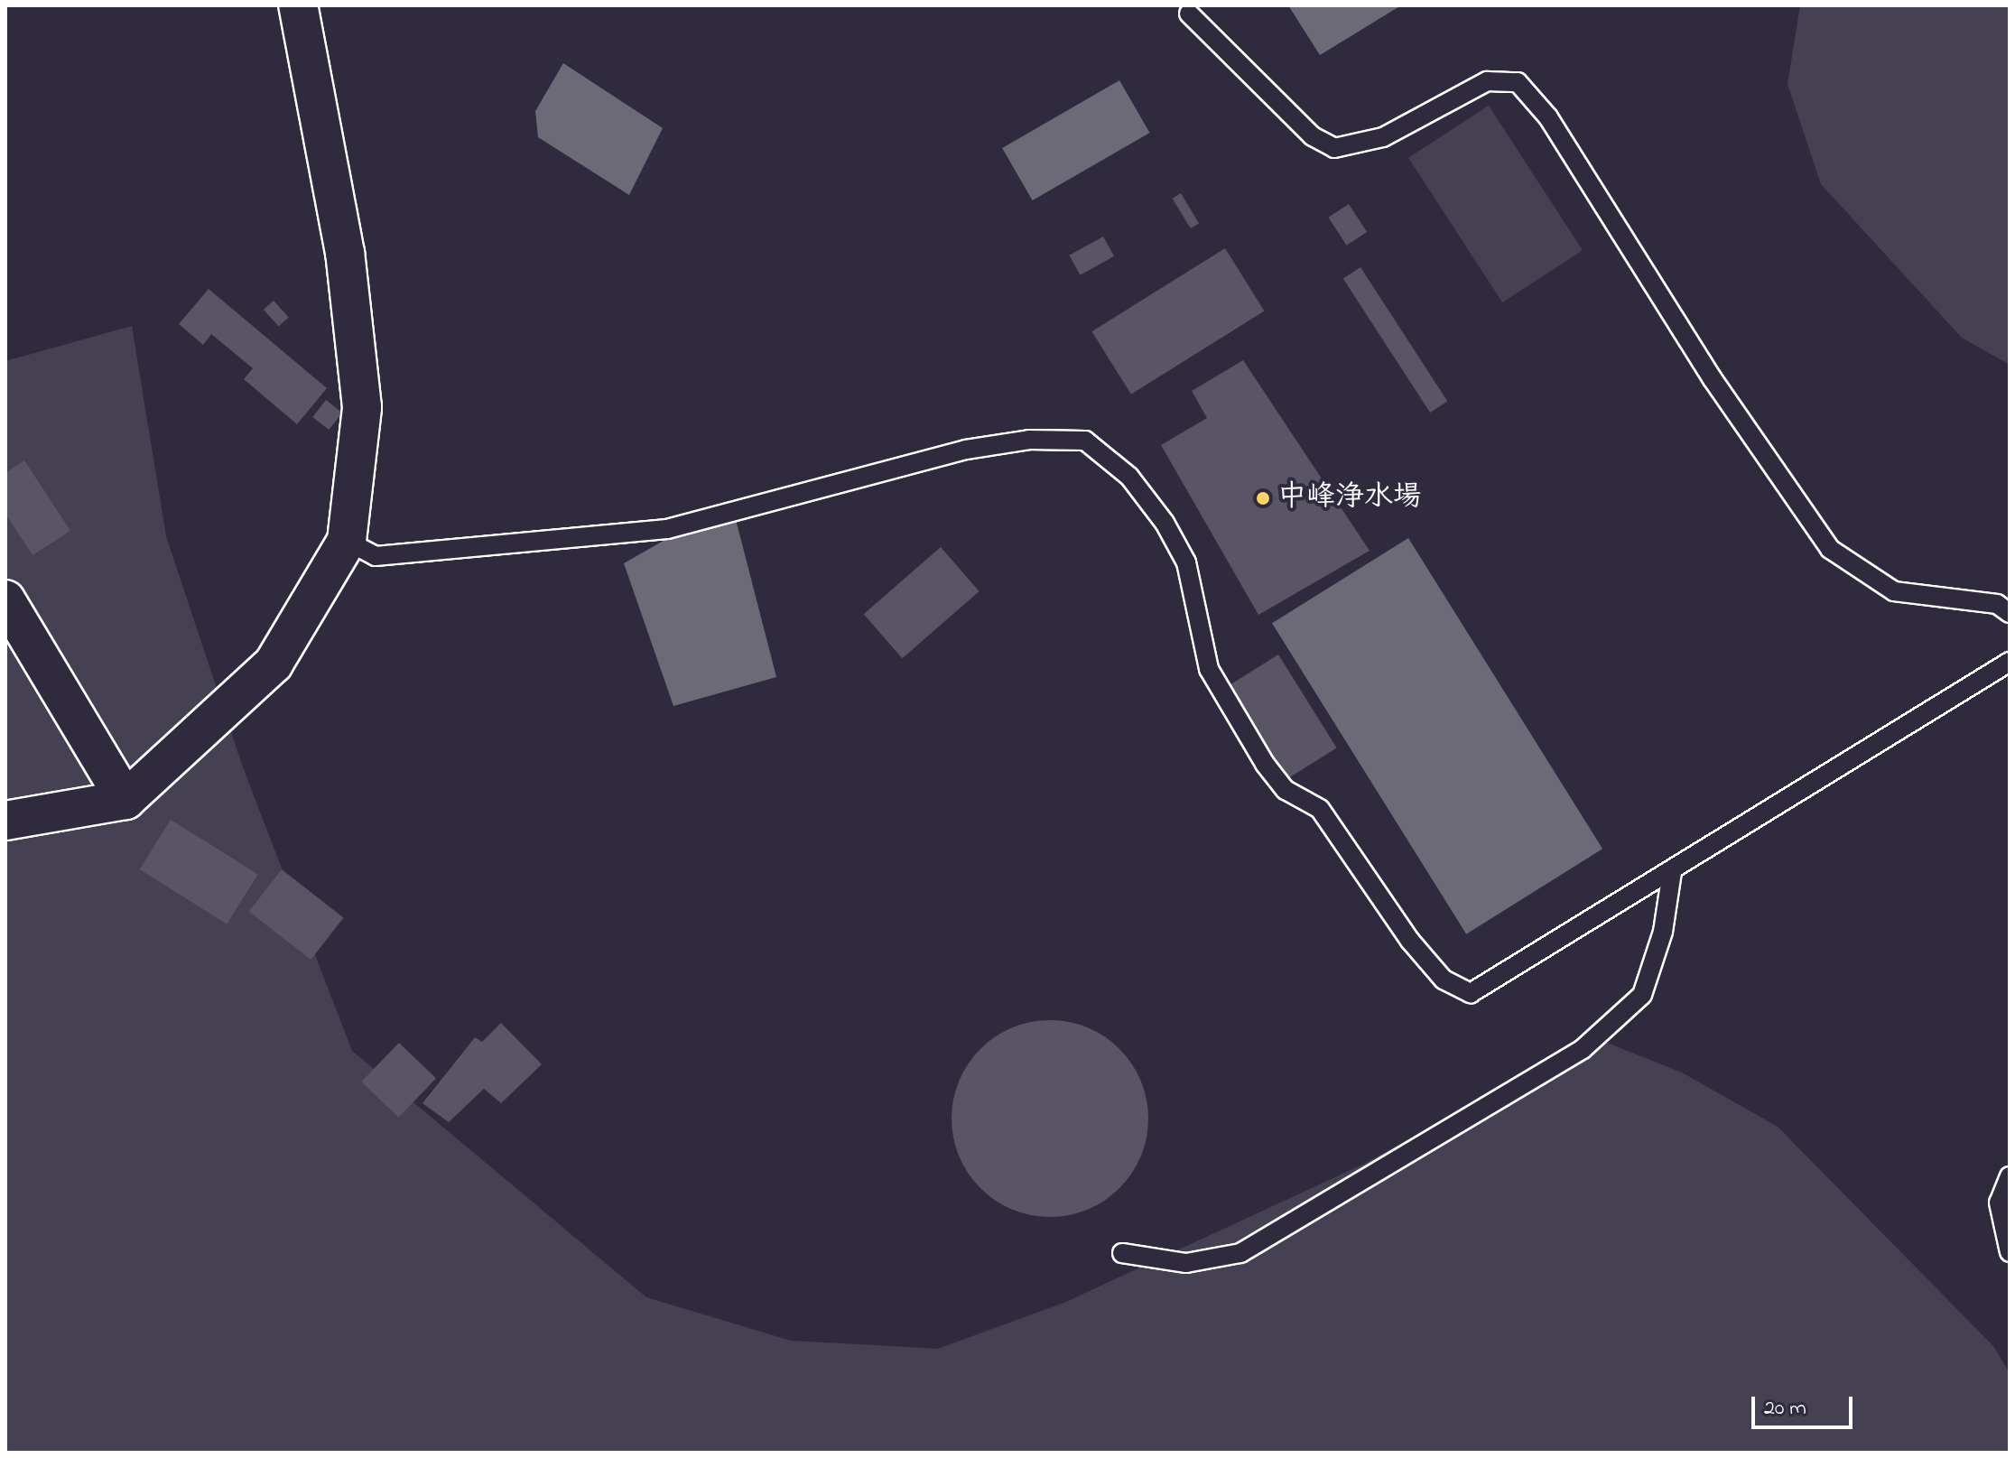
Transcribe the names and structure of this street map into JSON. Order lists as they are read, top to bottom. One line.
{"places":["中峰浄水場"],"scale_bar":"20 m"}
